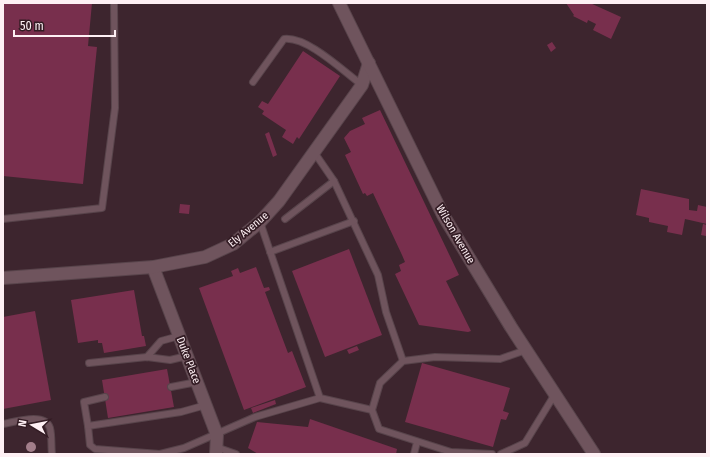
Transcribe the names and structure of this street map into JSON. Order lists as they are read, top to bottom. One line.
{"streets":{"street":["Ely Avenue","Wilson Avenue","Duke Place"]},"crossings":[["Ely Avenue","Wilson Avenue"],["Ely Avenue","Duke Place"]],"scale_bar":"50 m","north":"left"}
